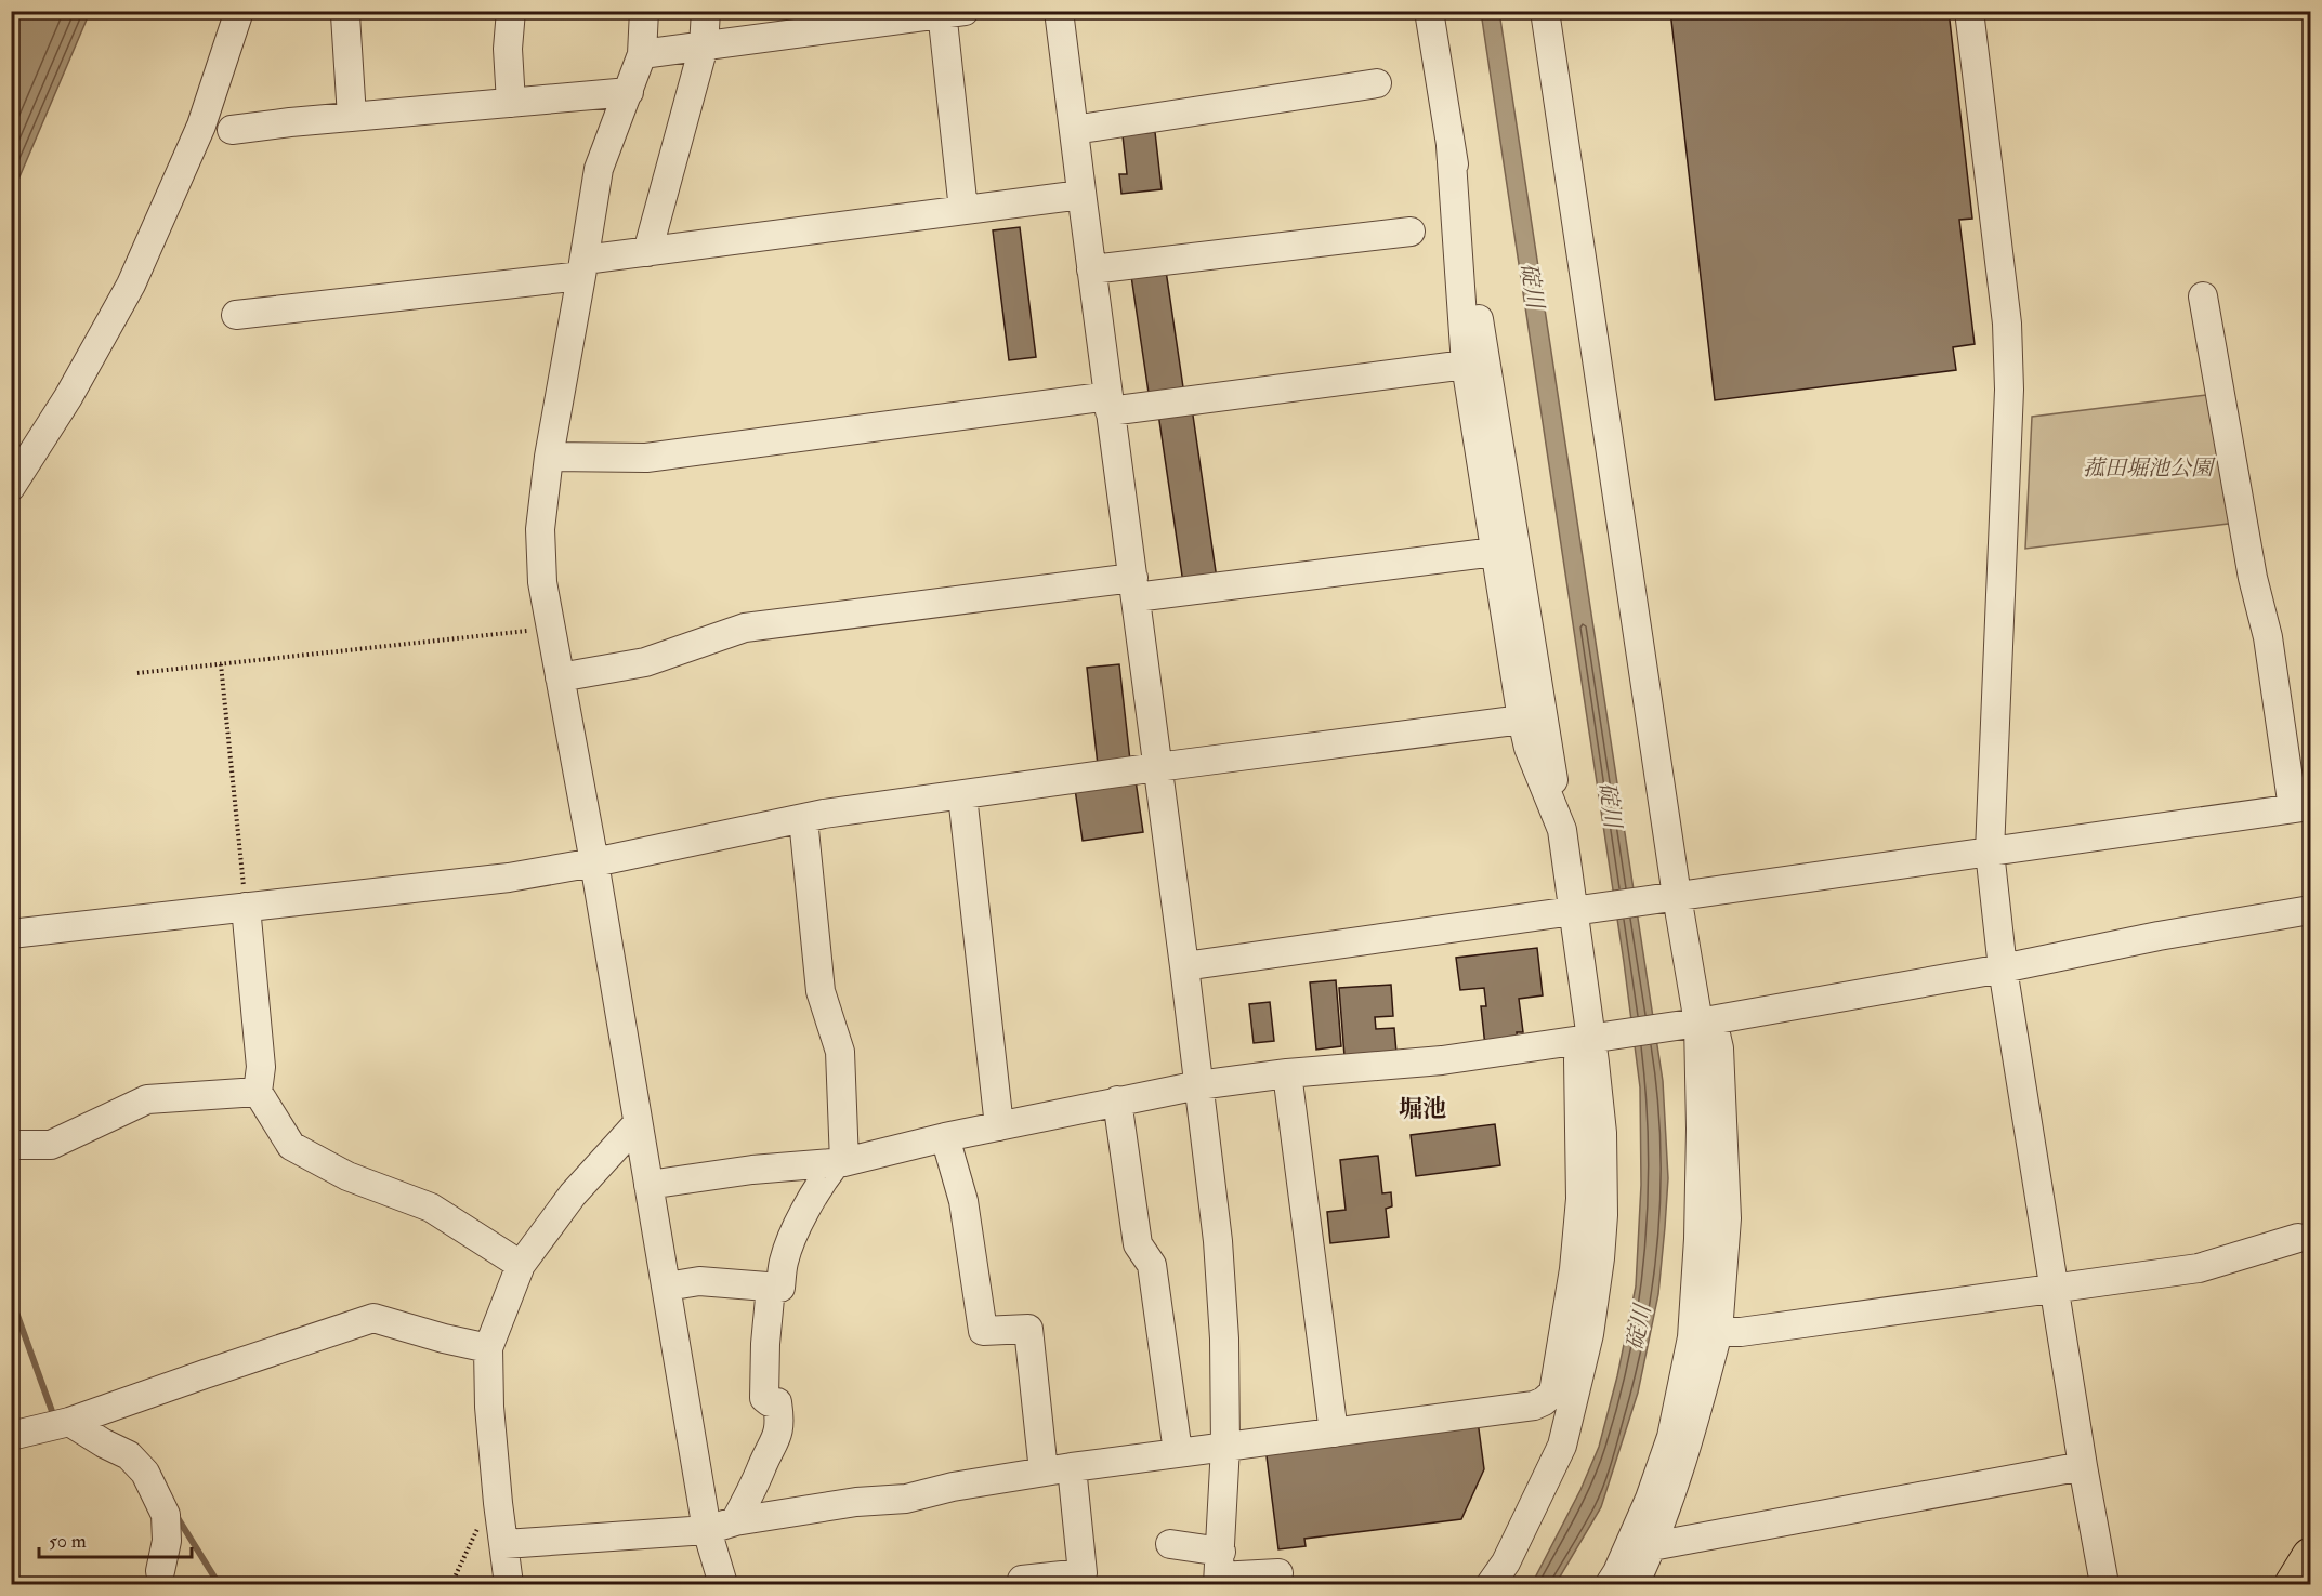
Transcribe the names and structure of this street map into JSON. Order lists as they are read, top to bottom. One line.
{"districts":["堀池"],"water":["碇川"],"parks":["菰田堀池公園"],"scale_bar":"50 m"}
